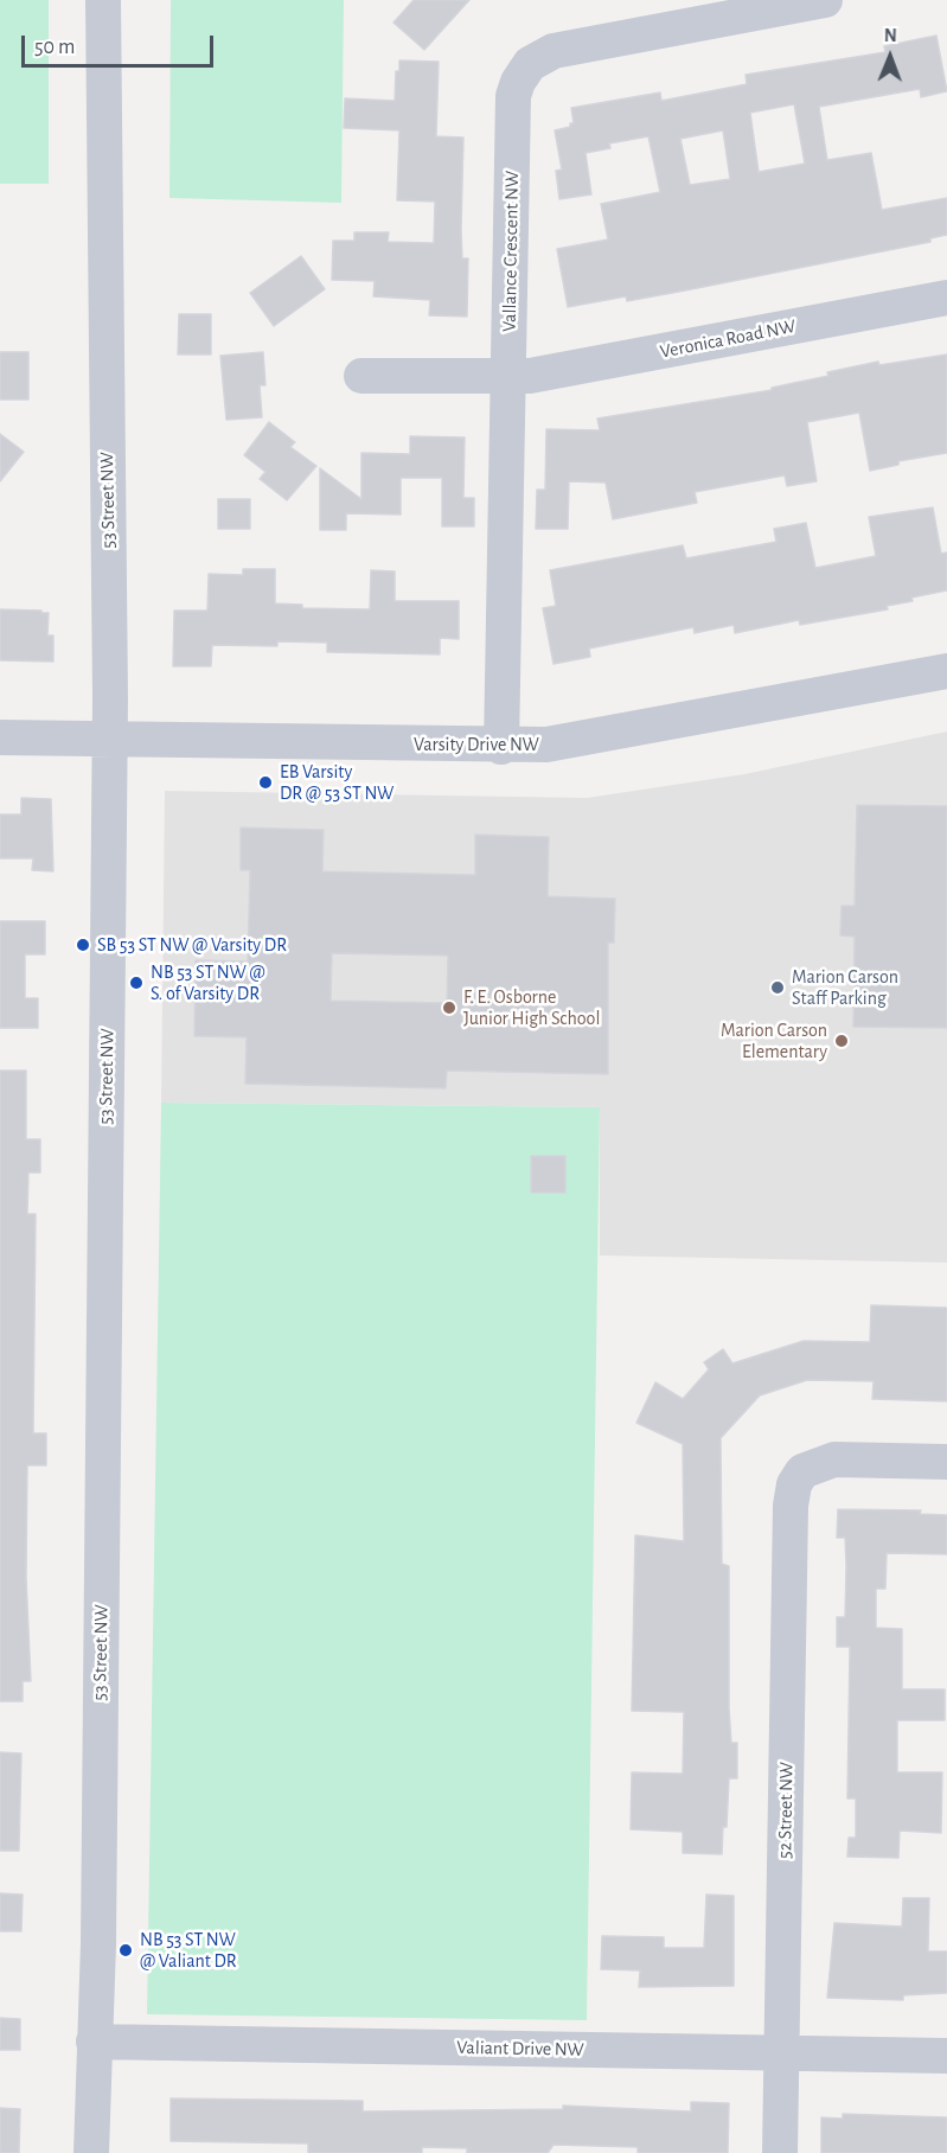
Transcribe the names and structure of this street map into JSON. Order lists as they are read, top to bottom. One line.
{"streets":{"street":["Vallance Crescent NW","Veronica Road NW","53 Street NW","Varsity Drive NW","52 Street NW","Valiant Drive NW"]},"crossings":[["Vallance Crescent NW","Veronica Road NW"],["Vallance Crescent NW","Varsity Drive NW"],["53 Street NW","Varsity Drive NW"],["53 Street NW","Valiant Drive NW"],["52 Street NW","Valiant Drive NW"]],"places":["EB Varsity DR @ 53 ST NW","SB 53 ST NW @ Varsity DR","NB 53 ST NW @ S. of Varsity DR","Marion Carson Staff Parking","F. E. Osborne Junior High School","Marion Carson Elementary","NB 53 ST NW @ Valiant DR"],"scale_bar":"50 m","north":"top"}
